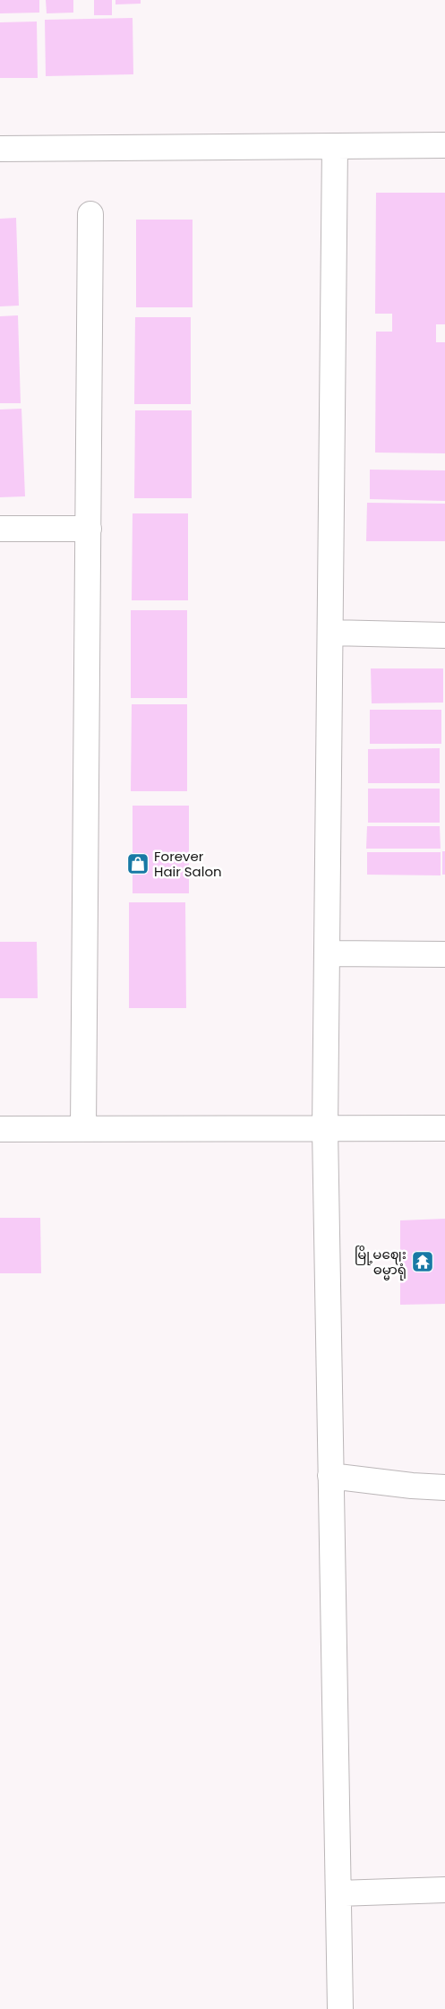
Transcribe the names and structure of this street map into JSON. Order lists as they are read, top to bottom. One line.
{"places":{"shop":["Forever Hair Salon"],"temple":["မြို့မဈေး ဓမ္မာရုံ"]}}
